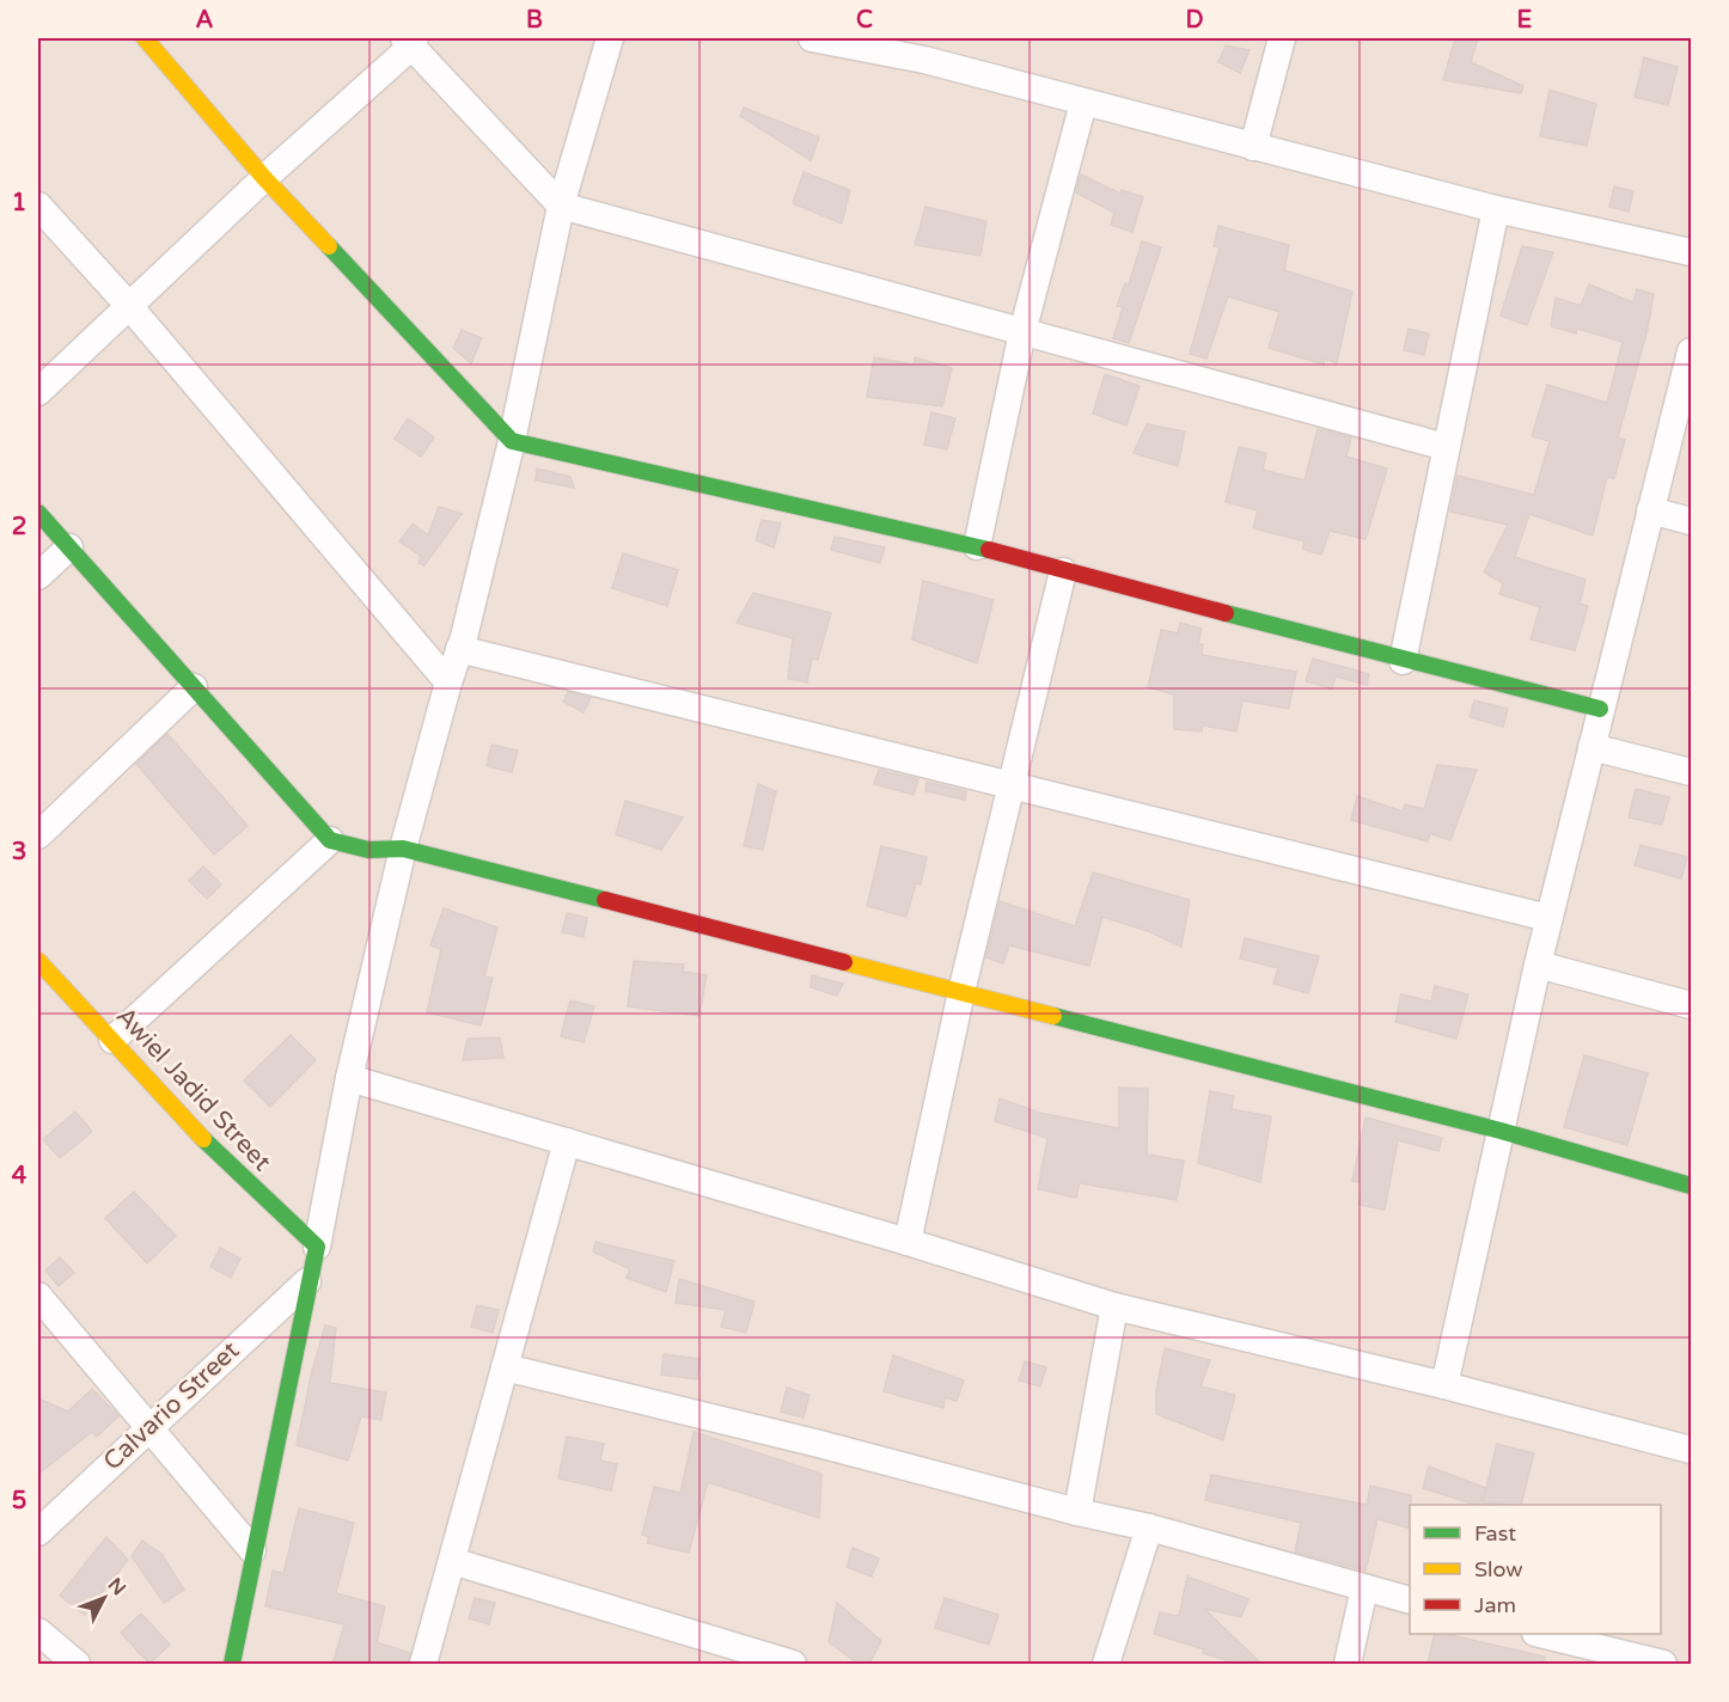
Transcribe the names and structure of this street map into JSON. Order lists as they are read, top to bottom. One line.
{"streets":{"street":["Awiel Jadid Street","Calvario Street"]},"legend":["Fast","Slow","Jam"],"north":"top right","grid":{"columns":["A","B","C","D","E"],"rows":["1","2","3","4","5"]}}
